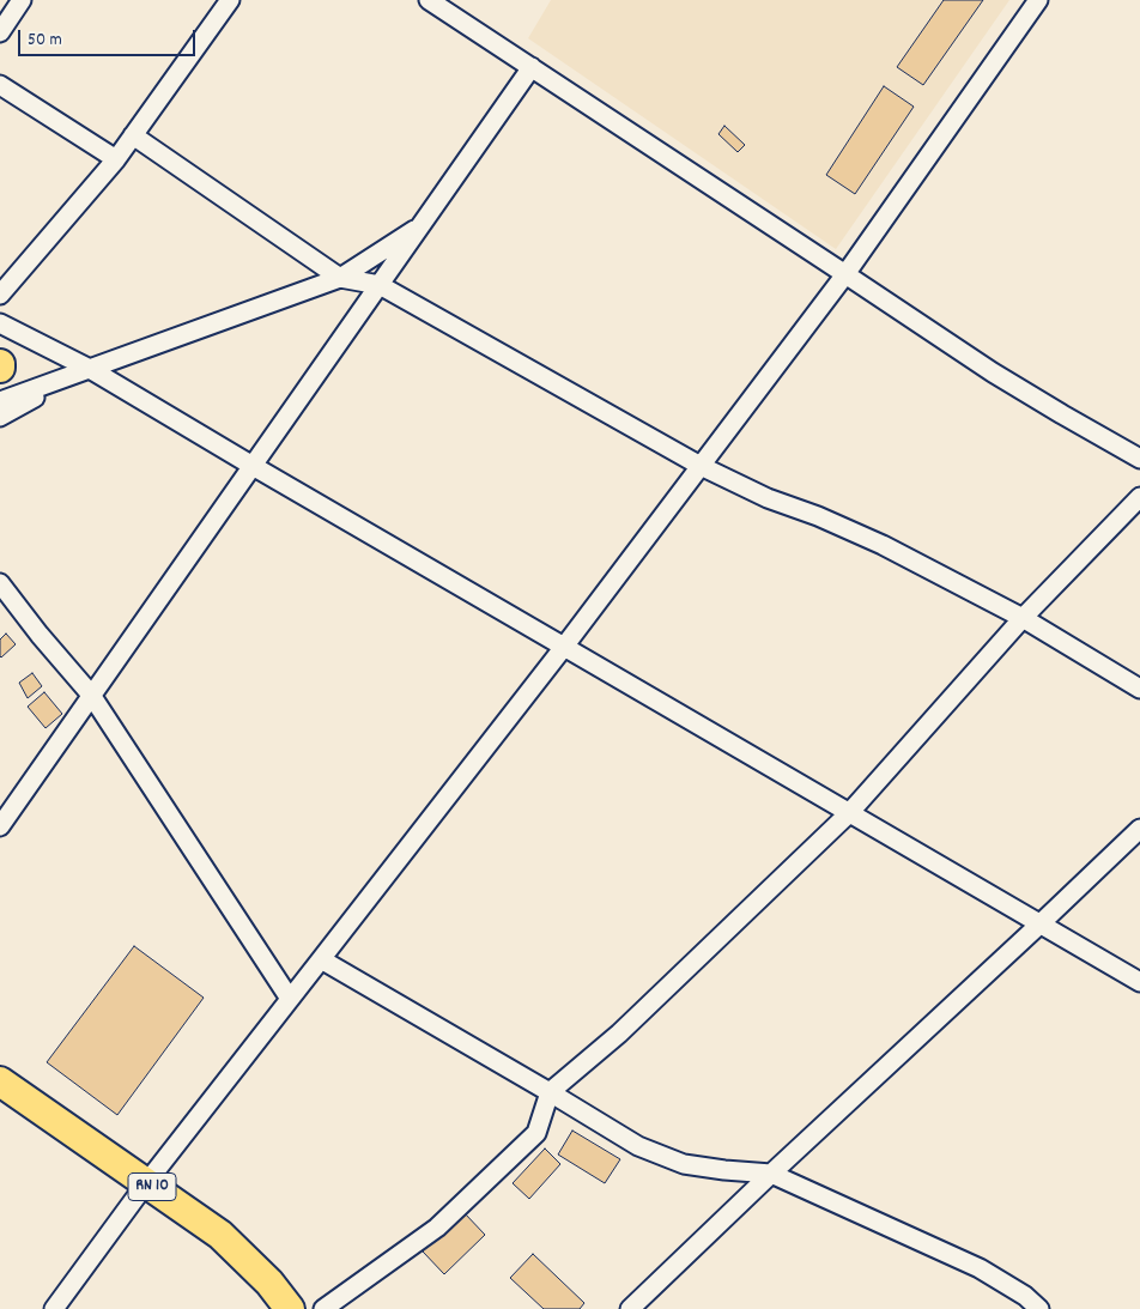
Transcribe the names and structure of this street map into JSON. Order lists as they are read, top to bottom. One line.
{"streets":{"main road":["RN 10"]},"scale_bar":"50 m"}
